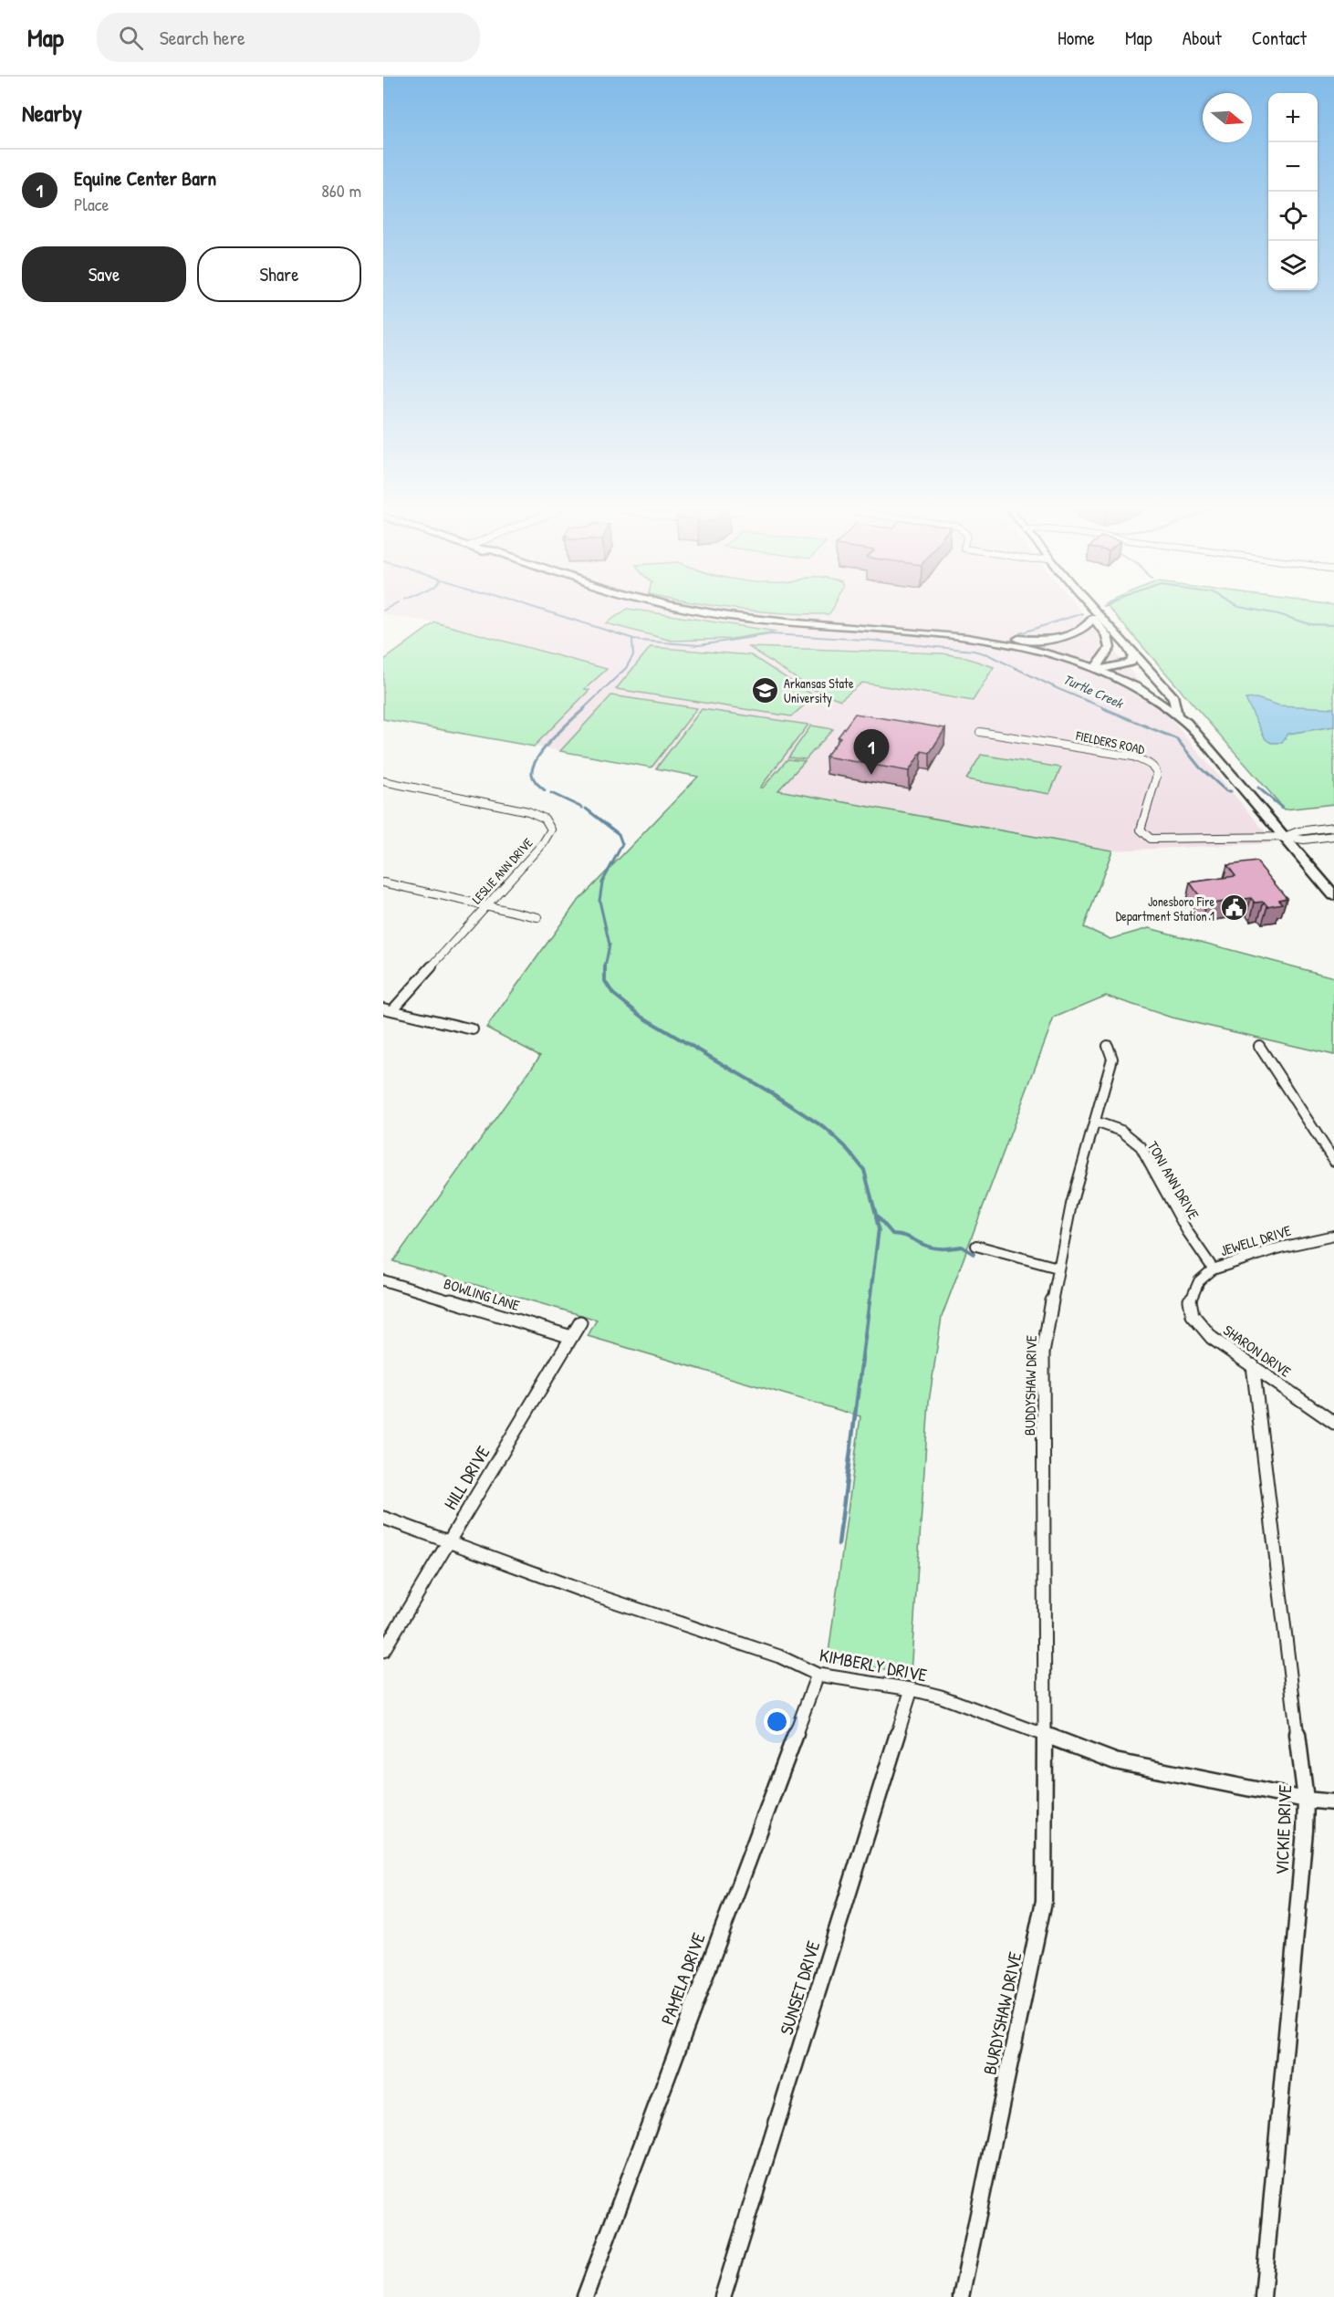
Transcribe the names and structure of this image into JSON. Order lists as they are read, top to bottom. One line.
{"streets":{"street":["FIELDERS ROAD","LESLIE ANN DRIVE","TONI ANN DRIVE","JEWELL DRIVE","BOWLING LANE","SHARON DRIVE","BUDDYSHAW DRIVE","HILL DRIVE","KIMBERLY DRIVE","VICKIE DRIVE","PAMELA DRIVE","SUNSET DRIVE","BURDYSHAW DRIVE"]},"crossings":[["TONI ANN DRIVE","JEWELL DRIVE"],["TONI ANN DRIVE","BUDDYSHAW DRIVE"],["JEWELL DRIVE","SHARON DRIVE"],["BOWLING LANE","HILL DRIVE"],["SHARON DRIVE","VICKIE DRIVE"],["BUDDYSHAW DRIVE","KIMBERLY DRIVE"],["BUDDYSHAW DRIVE","BURDYSHAW DRIVE"],["HILL DRIVE","KIMBERLY DRIVE"],["KIMBERLY DRIVE","VICKIE DRIVE"],["KIMBERLY DRIVE","PAMELA DRIVE"],["KIMBERLY DRIVE","SUNSET DRIVE"],["KIMBERLY DRIVE","BURDYSHAW DRIVE"]],"water":["Turtle Creek"],"places":{"school or university":["Arkansas State University"],"public building":["Jonesboro Fire Department Station 1"]},"north":"right","page":{"header":"Map","search":"Search here","nav":["Home","Map","About","Contact"],"heading":"Nearby","map_buttons":["+","−"],"list":[{"mark":"1","name":"Equine Center Barn","note":"Place","value":"860 m"}],"buttons":["Save","Share"],"pins":"1"}}
